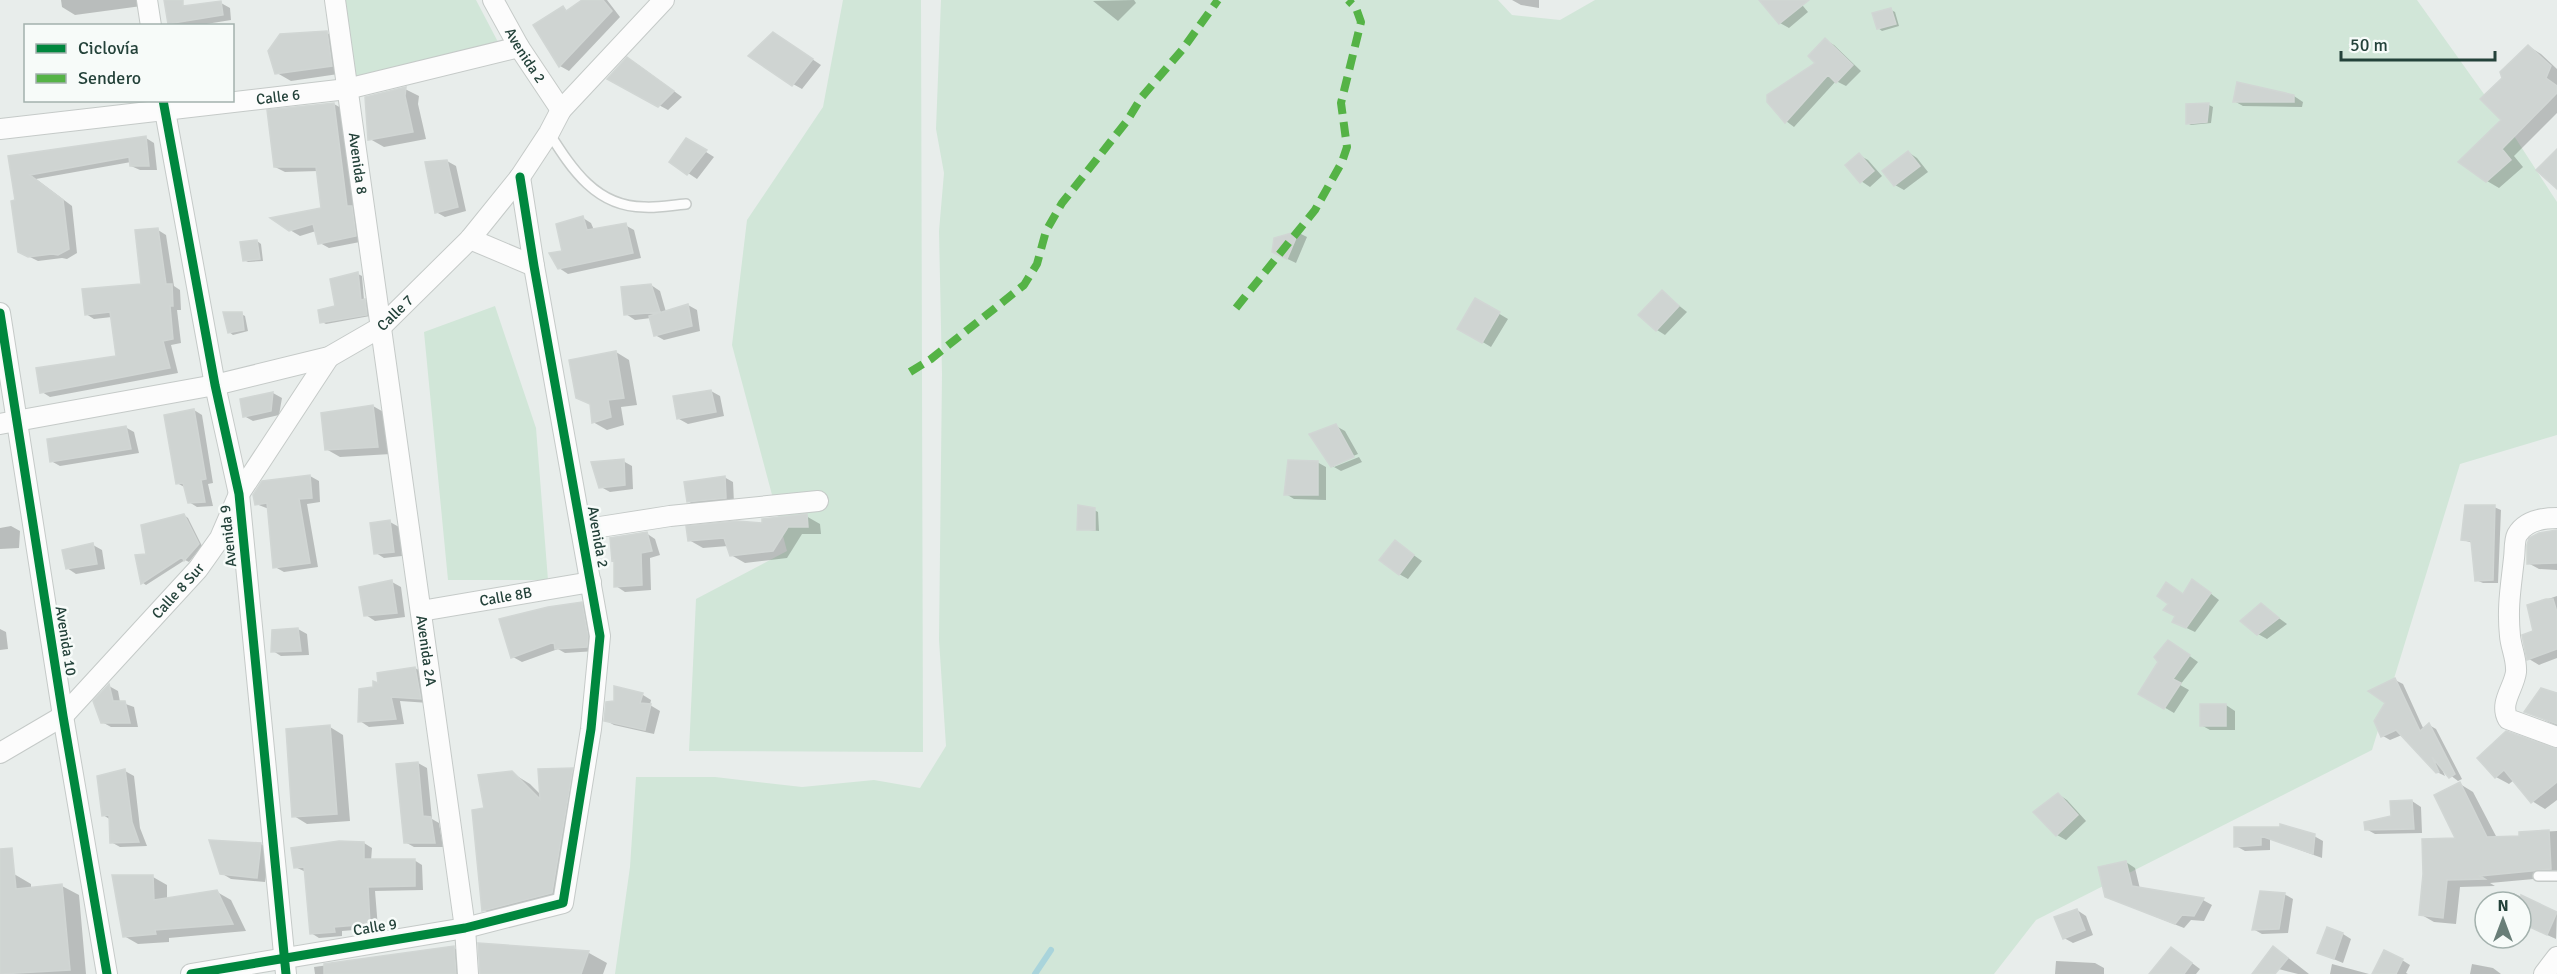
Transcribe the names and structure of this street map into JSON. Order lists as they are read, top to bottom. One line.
{"streets":{"street":["Avenida 2","Calle 6","Avenida 8","Calle 7","Avenida 9","Calle 8 Sur","Calle 8B","Avenida 10","Avenida 2A","Calle 9"]},"crossings":[["Avenida 2","Calle 6"],["Avenida 2","Calle 7"],["Avenida 2","Calle 8B"],["Avenida 2","Calle 9"],["Calle 6","Avenida 8"],["Calle 6","Avenida 9"],["Avenida 8","Calle 7"],["Avenida 8","Avenida 2A"],["Calle 7","Avenida 9"],["Calle 7","Calle 8 Sur"],["Calle 7","Avenida 10"],["Calle 7","Avenida 2A"],["Avenida 9","Calle 8 Sur"],["Avenida 9","Calle 9"],["Calle 8 Sur","Avenida 10"],["Calle 8B","Avenida 2A"],["Avenida 2A","Calle 9"]],"legend":["Ciclovía","Sendero"],"scale_bar":"50 m","north":"top"}
